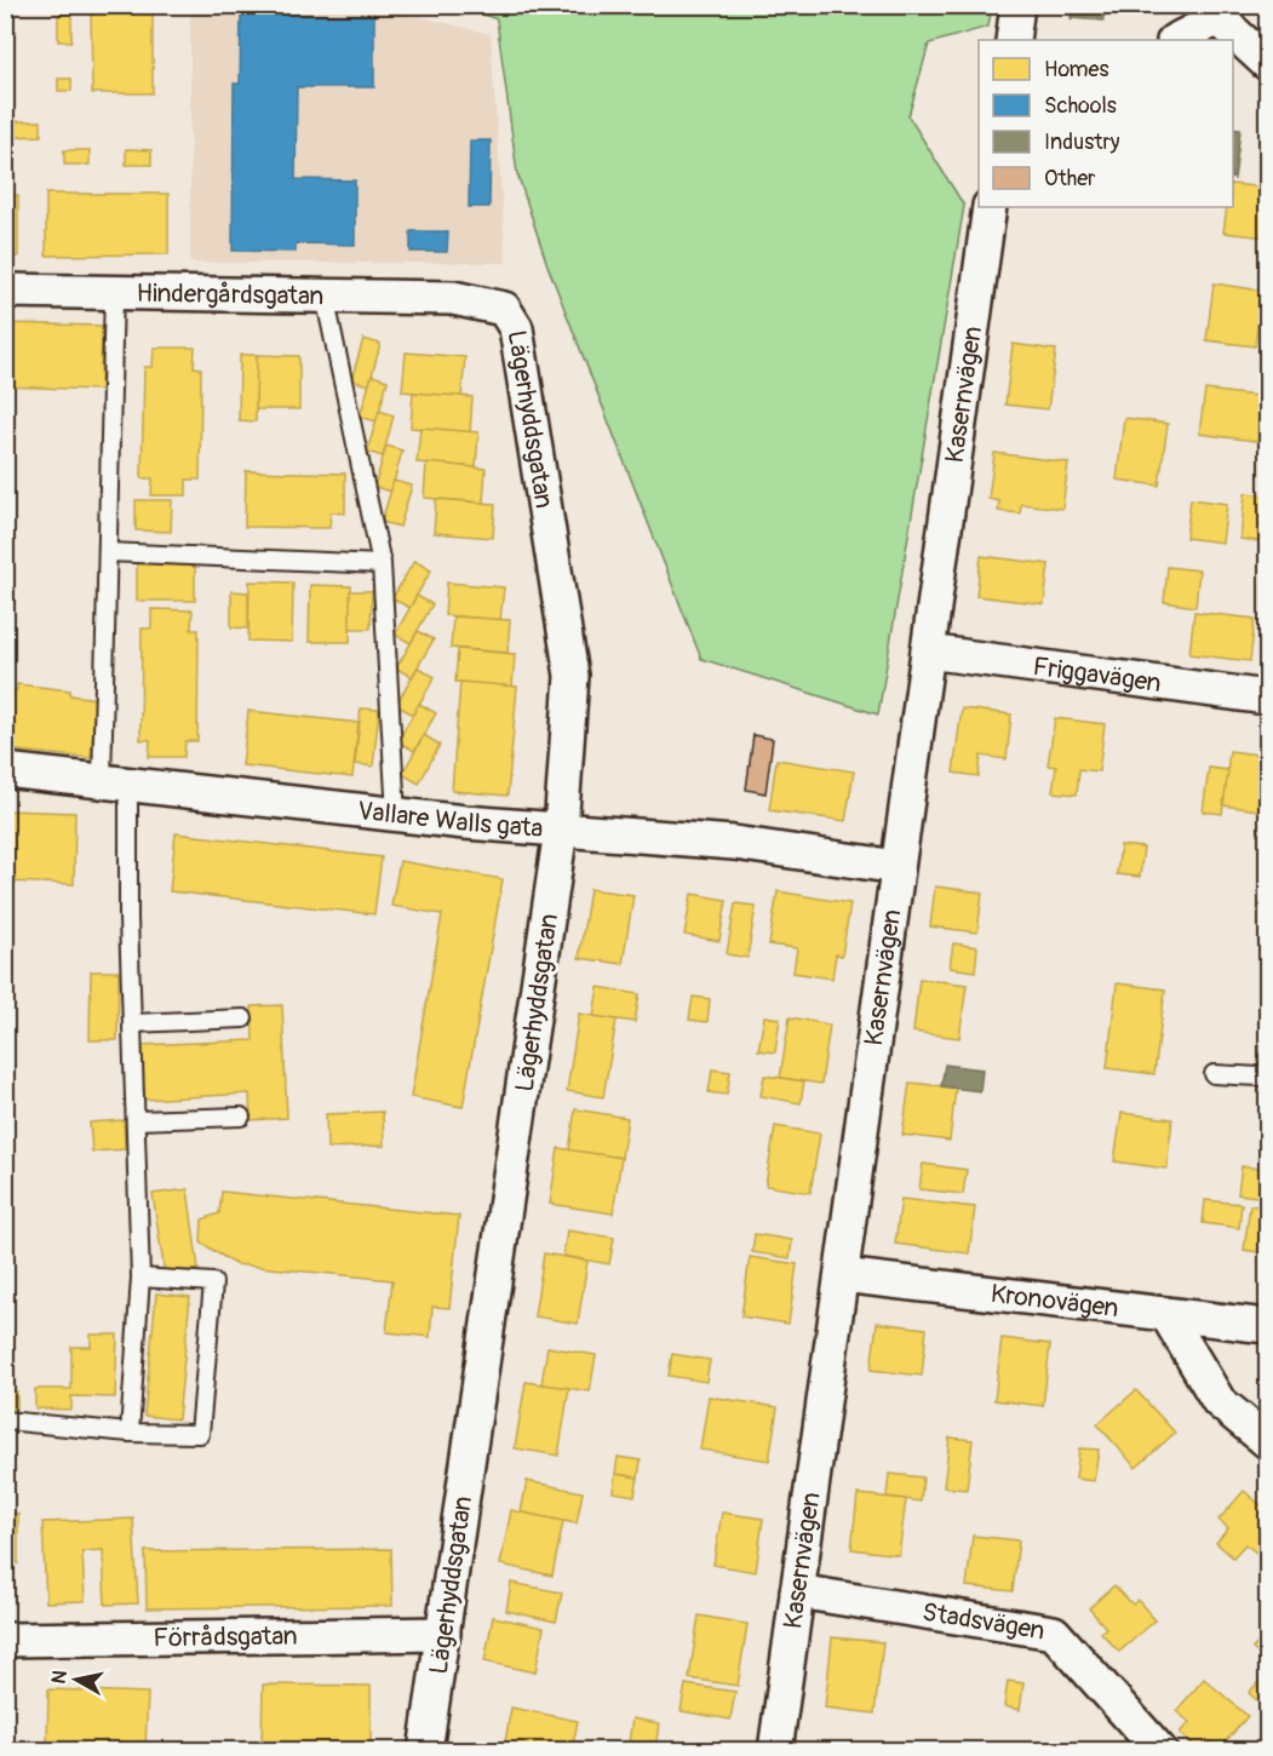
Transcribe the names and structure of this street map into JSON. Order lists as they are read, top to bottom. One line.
{"streets":{"street":["Hindergårdsgatan","Kasernvägen","Lägerhyddsgatan","Friggavägen","Vallare Walls gata","Kronovägen","Stadsvägen","Förrådsgatan"]},"crossings":[["Hindergårdsgatan","Lägerhyddsgatan"],["Kasernvägen","Friggavägen"],["Kasernvägen","Vallare Walls gata"],["Kasernvägen","Kronovägen"],["Kasernvägen","Stadsvägen"],["Lägerhyddsgatan","Vallare Walls gata"],["Lägerhyddsgatan","Förrådsgatan"]],"legend":["Homes","Schools","Industry","Other"],"north":"left"}
